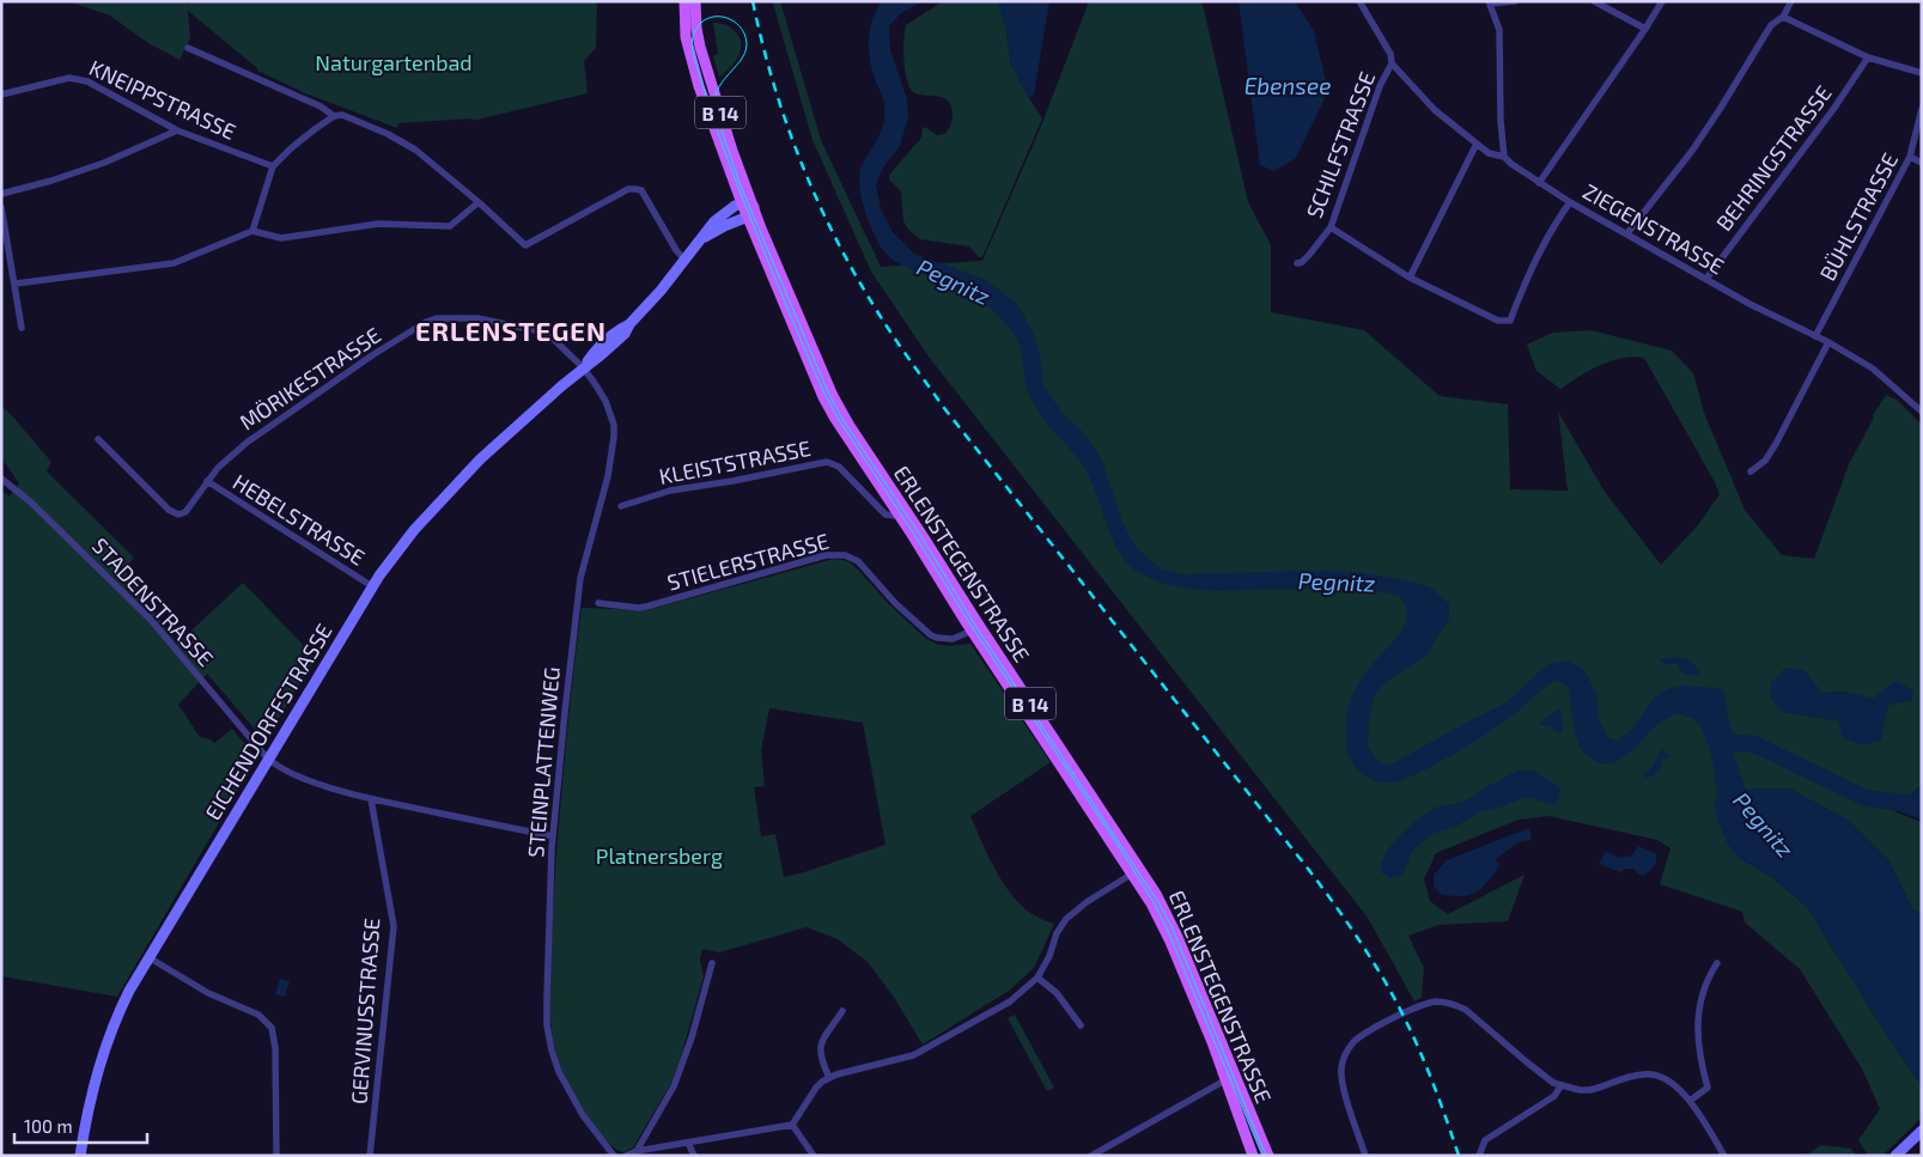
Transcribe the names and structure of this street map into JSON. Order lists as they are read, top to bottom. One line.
{"streets":{"main road":["B 14","ERLENSTEGENSTRASSE"],"street":["KNEIPPSTRASSE","SCHILFSTRASSE","BEHRINGSTRASSE","BÜHLSTRASSE","ZIEGENSTRASSE","MÖRIKESTRASSE","KLEISTSTRASSE","HEBELSTRASSE","STIELERSTRASSE","STADENSTRASSE","EICHENDORFFSTRASSE","STEINPLATTENWEG","GERVINUSSTRASSE"]},"crossings":[["SCHILFSTRASSE","ZIEGENSTRASSE"],["BEHRINGSTRASSE","ZIEGENSTRASSE"],["BÜHLSTRASSE","ZIEGENSTRASSE"],["MÖRIKESTRASSE","HEBELSTRASSE"],["MÖRIKESTRASSE","EICHENDORFFSTRASSE"],["MÖRIKESTRASSE","STEINPLATTENWEG"],["KLEISTSTRASSE","ERLENSTEGENSTRASSE"],["HEBELSTRASSE","EICHENDORFFSTRASSE"],["STIELERSTRASSE","ERLENSTEGENSTRASSE"],["ERLENSTEGENSTRASSE","EICHENDORFFSTRASSE"],["STADENSTRASSE","EICHENDORFFSTRASSE"],["STADENSTRASSE","STEINPLATTENWEG"],["STADENSTRASSE","GERVINUSSTRASSE"],["EICHENDORFFSTRASSE","STEINPLATTENWEG"]],"districts":["ERLENSTEGEN"],"water":["Ebensee","Pegnitz"],"parks":["Naturgartenbad","Platnersberg"],"scale_bar":"100 m"}
